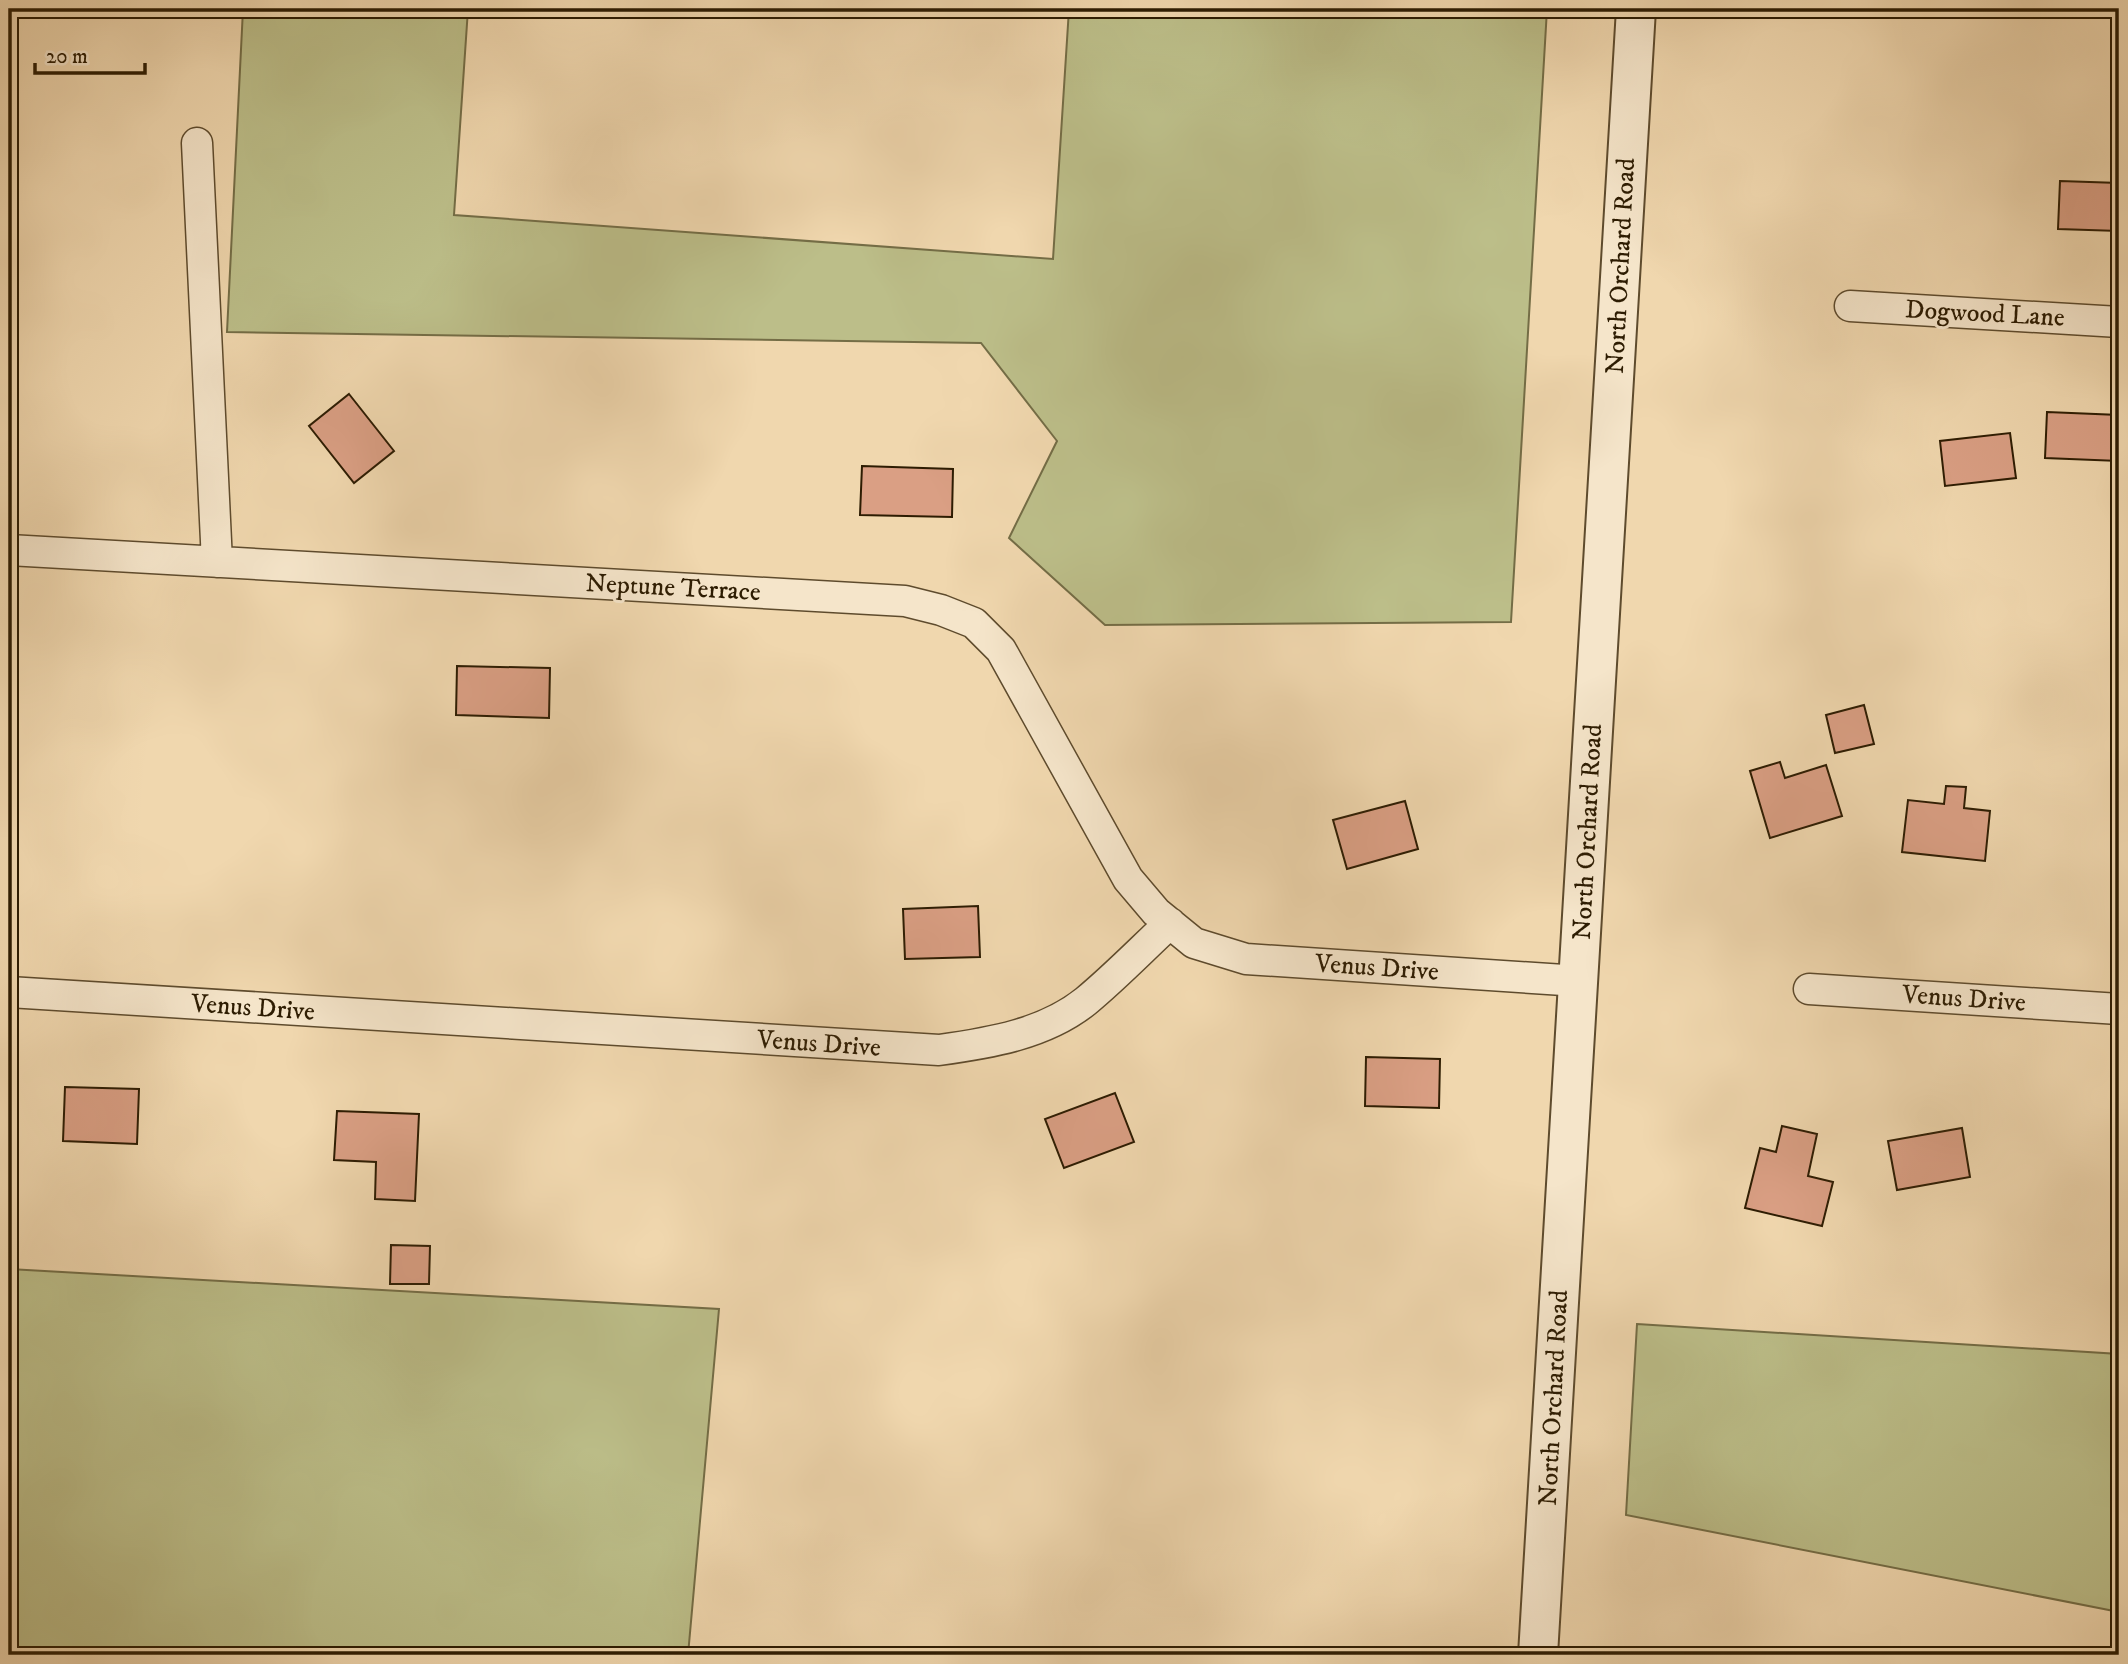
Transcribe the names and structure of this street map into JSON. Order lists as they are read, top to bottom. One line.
{"streets":{"street":["North Orchard Road","Dogwood Lane","Neptune Terrace","Venus Drive"]},"crossings":[["North Orchard Road","Venus Drive"],["Neptune Terrace","Venus Drive"]],"scale_bar":"20 m"}
